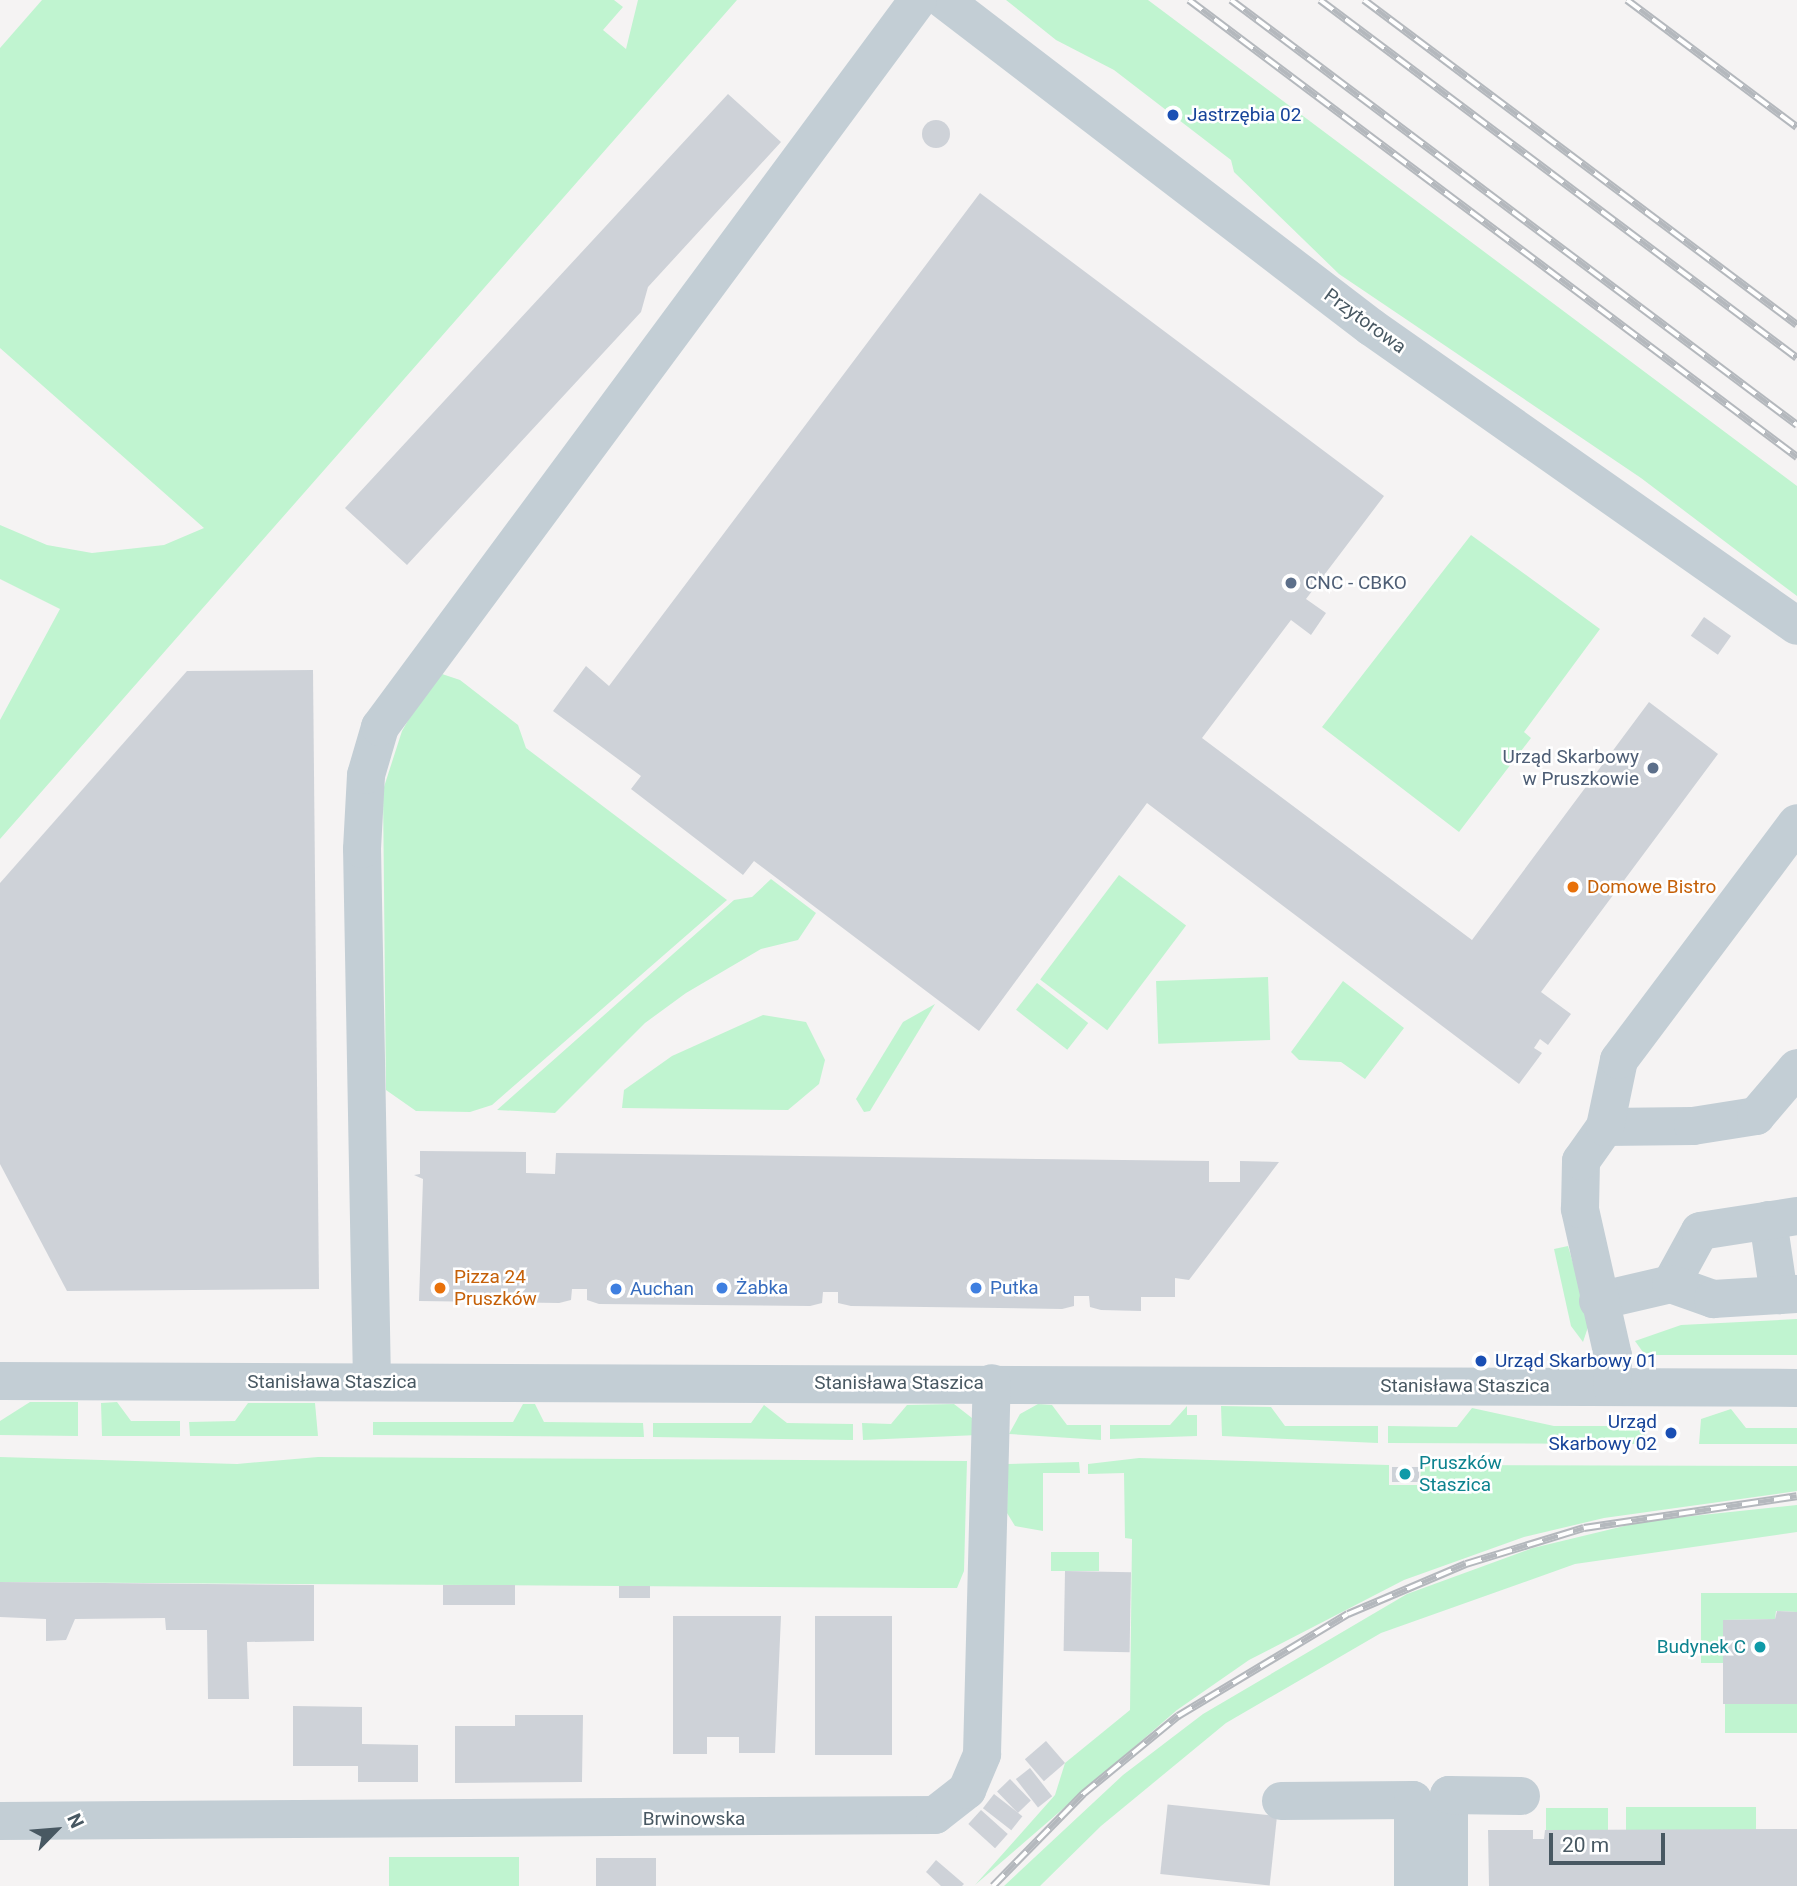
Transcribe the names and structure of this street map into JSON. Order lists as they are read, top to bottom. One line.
{"streets":{"street":["Przytorowa","Stanisława Staszica","Brwinowska"]},"crossings":[["Stanisława Staszica","Brwinowska"]],"places":["Jastrzębia 02","CNC - CBKO","Urząd Skarbowy w Pruszkowie","Domowe Bistro","Pizza 24 Pruszków","Żabka","Putka","Auchan","Urząd Skarbowy 01","Urząd Skarbowy 02","Pruszków Staszica","Budynek C"],"scale_bar":"20 m","north":"top right"}
